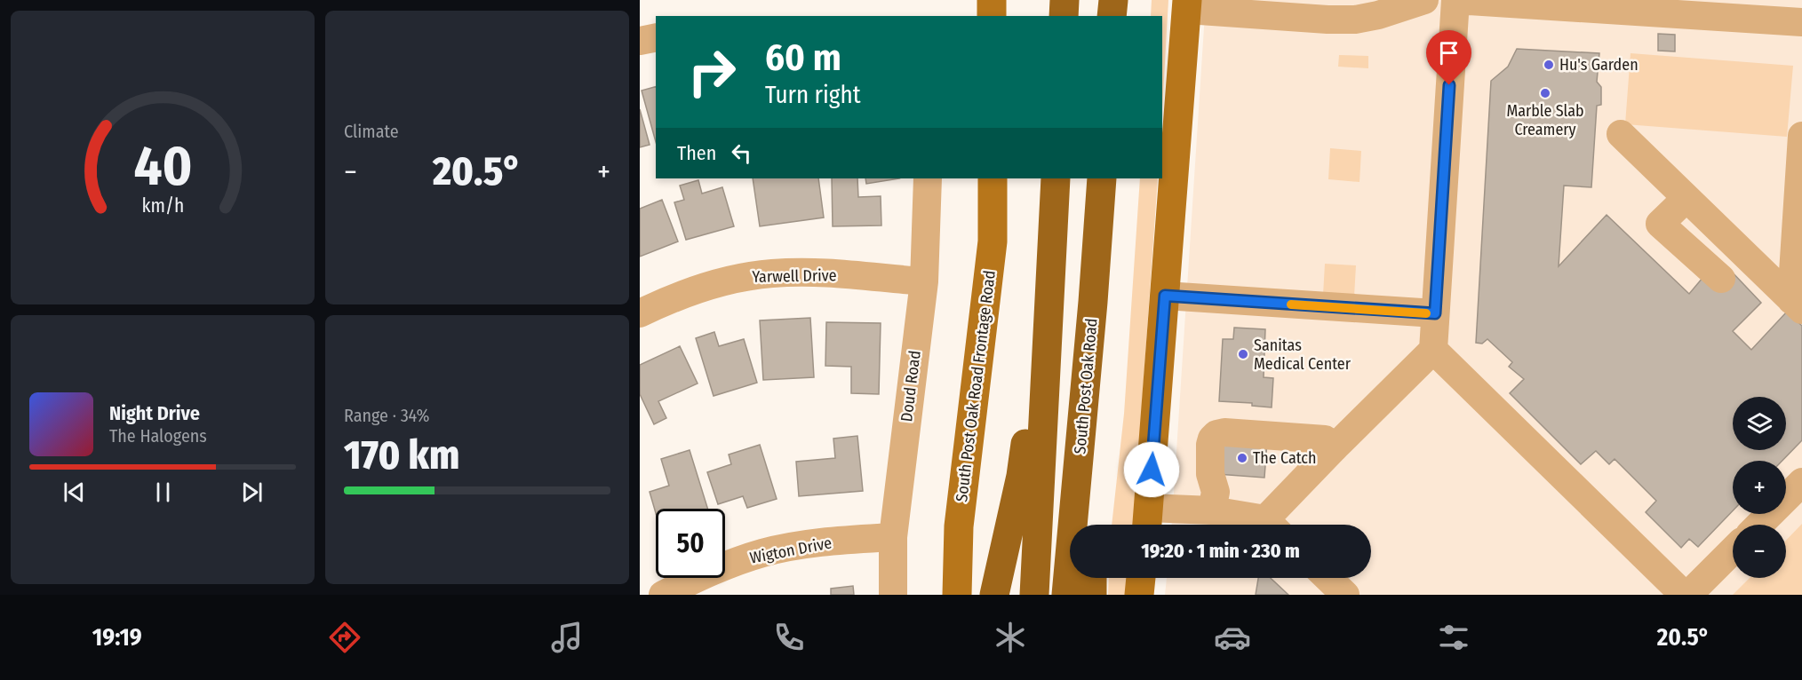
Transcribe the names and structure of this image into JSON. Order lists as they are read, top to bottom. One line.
{"streets":{"highway":["South Post Oak Road"],"main road":["South Post Oak Road Frontage Road"],"street":["Yarwell Drive","Doud Road","Wigton Drive"]},"crossings":[["Yarwell Drive","Doud Road"],["Doud Road","Wigton Drive"]],"places":["Hu's Garden","Marble Slab Creamery","Sanitas Medical Center","The Catch"],"page":{"tile":["Climate",["Range · 34%","170 km"]],"turn":["60 m","Turn right"],"then":"Then","heat":["−","20.5°","+"],"song":["Night Drive","The Halogens"],"map_buttons":["+","−"],"limit":"50","trip":"19:20 · 1 min · 230 m","tabs":["19:19","20.5°"],"gauge":["40","km/h"]}}
